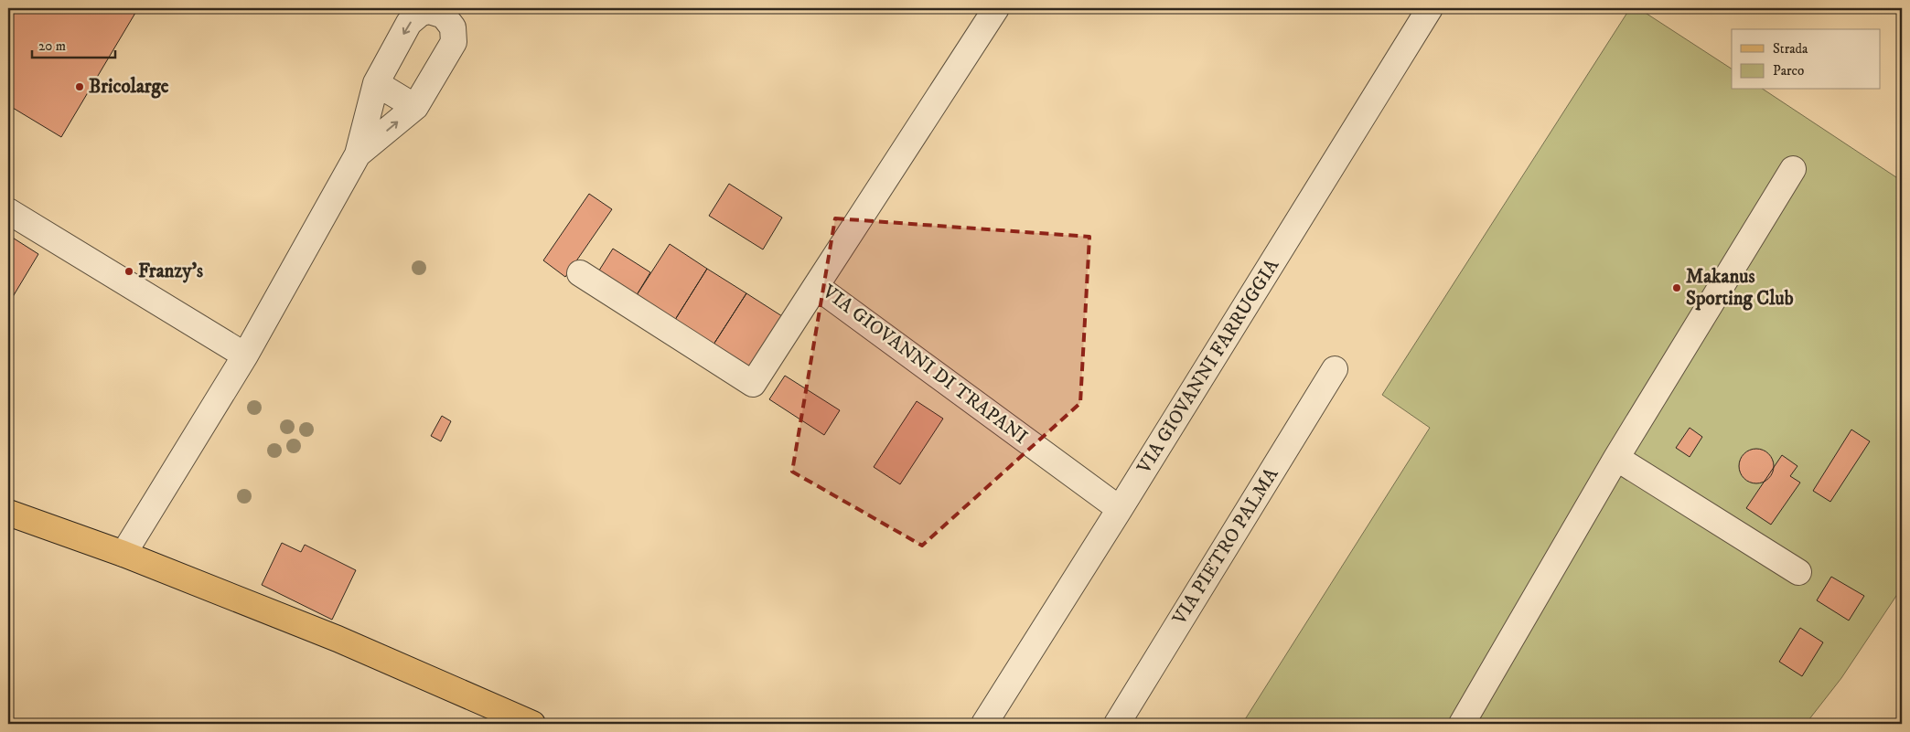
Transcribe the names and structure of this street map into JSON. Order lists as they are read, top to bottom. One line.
{"streets":{"street":["VIA GIOVANNI DI TRAPANI","VIA GIOVANNI FARRUGGIA","VIA PIETRO PALMA"]},"crossings":[["VIA GIOVANNI DI TRAPANI","VIA GIOVANNI FARRUGGIA"]],"places":["Bricolarge","Franzy's","Makanus Sporting Club"],"legend":["Strada","Parco"],"scale_bar":"20 m"}
